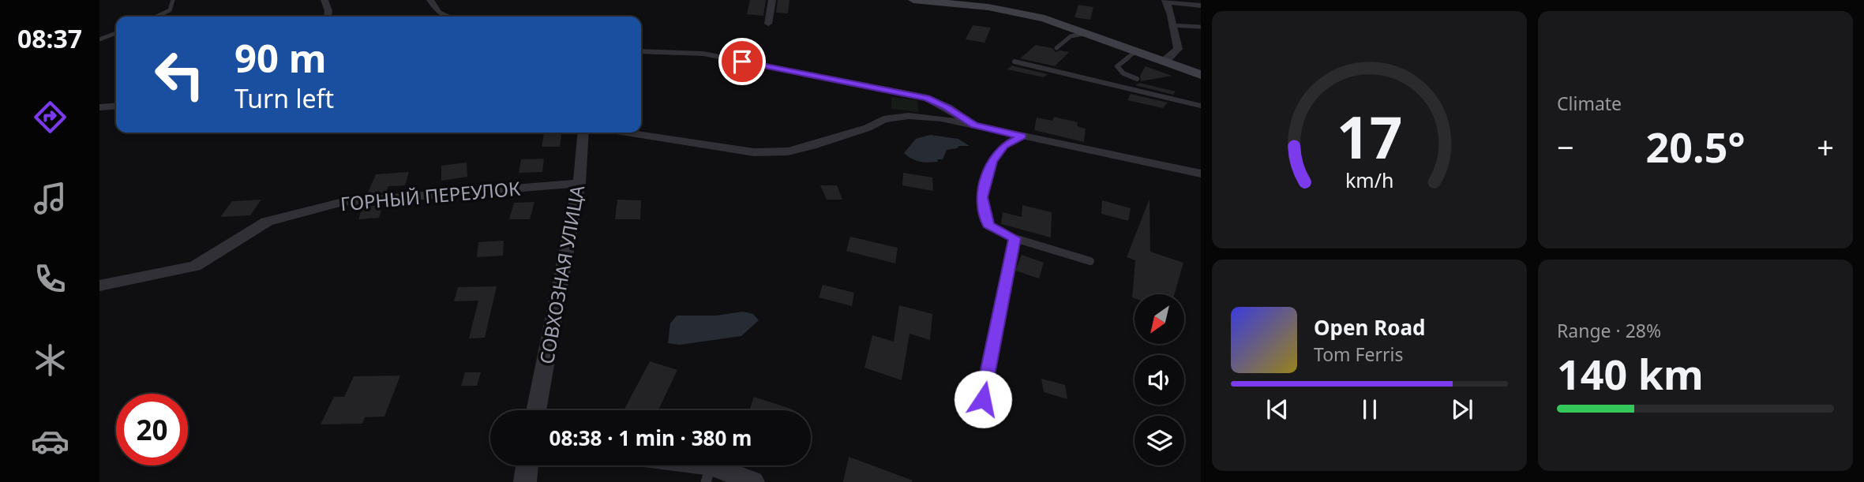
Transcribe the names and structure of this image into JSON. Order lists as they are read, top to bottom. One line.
{"streets":{"street":["ГОРНЫЙ ПЕРЕУЛОК","СОВХОЗНАЯ УЛИЦА"]},"crossings":[["ГОРНЫЙ ПЕРЕУЛОК","СОВХОЗНАЯ УЛИЦА"]],"north":"bottom left","page":{"tabs":"08:37","tile":["Climate",["Range · 28%","140 km"]],"turn":["90 m","Turn left"],"heat":["−","20.5°","+"],"song":["Open Road","Tom Ferris"],"limit":"20","trip":"08:38 · 1 min · 380 m","gauge":["17","km/h"]}}
